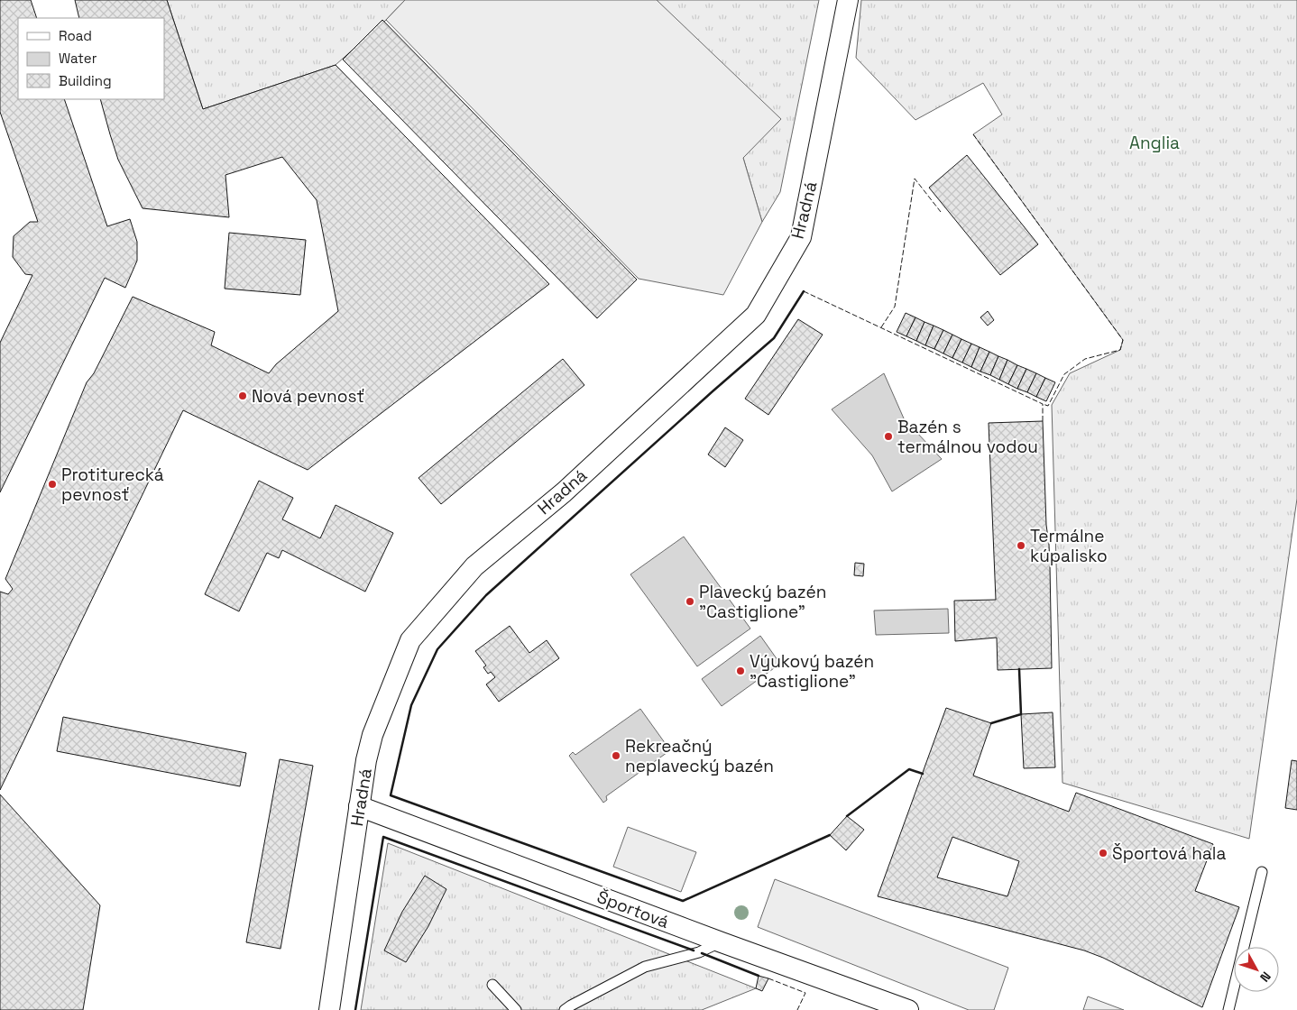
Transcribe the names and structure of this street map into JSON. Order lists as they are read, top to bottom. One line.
{"streets":{"street":["Hradná","Športová"]},"crossings":[["Hradná","Športová"]],"parks":["Anglia"],"places":["Nová pevnosť","Bazén s termálnou vodou","Protiturecká pevnosť","Termálne kúpalisko","Plavecký bazén \"Castiglione\"","Výukový bazén \"Castiglione\"","Rekreačný neplavecký bazén","Športová hala"],"legend":["Road","Water","Building"],"north":"bottom right"}
